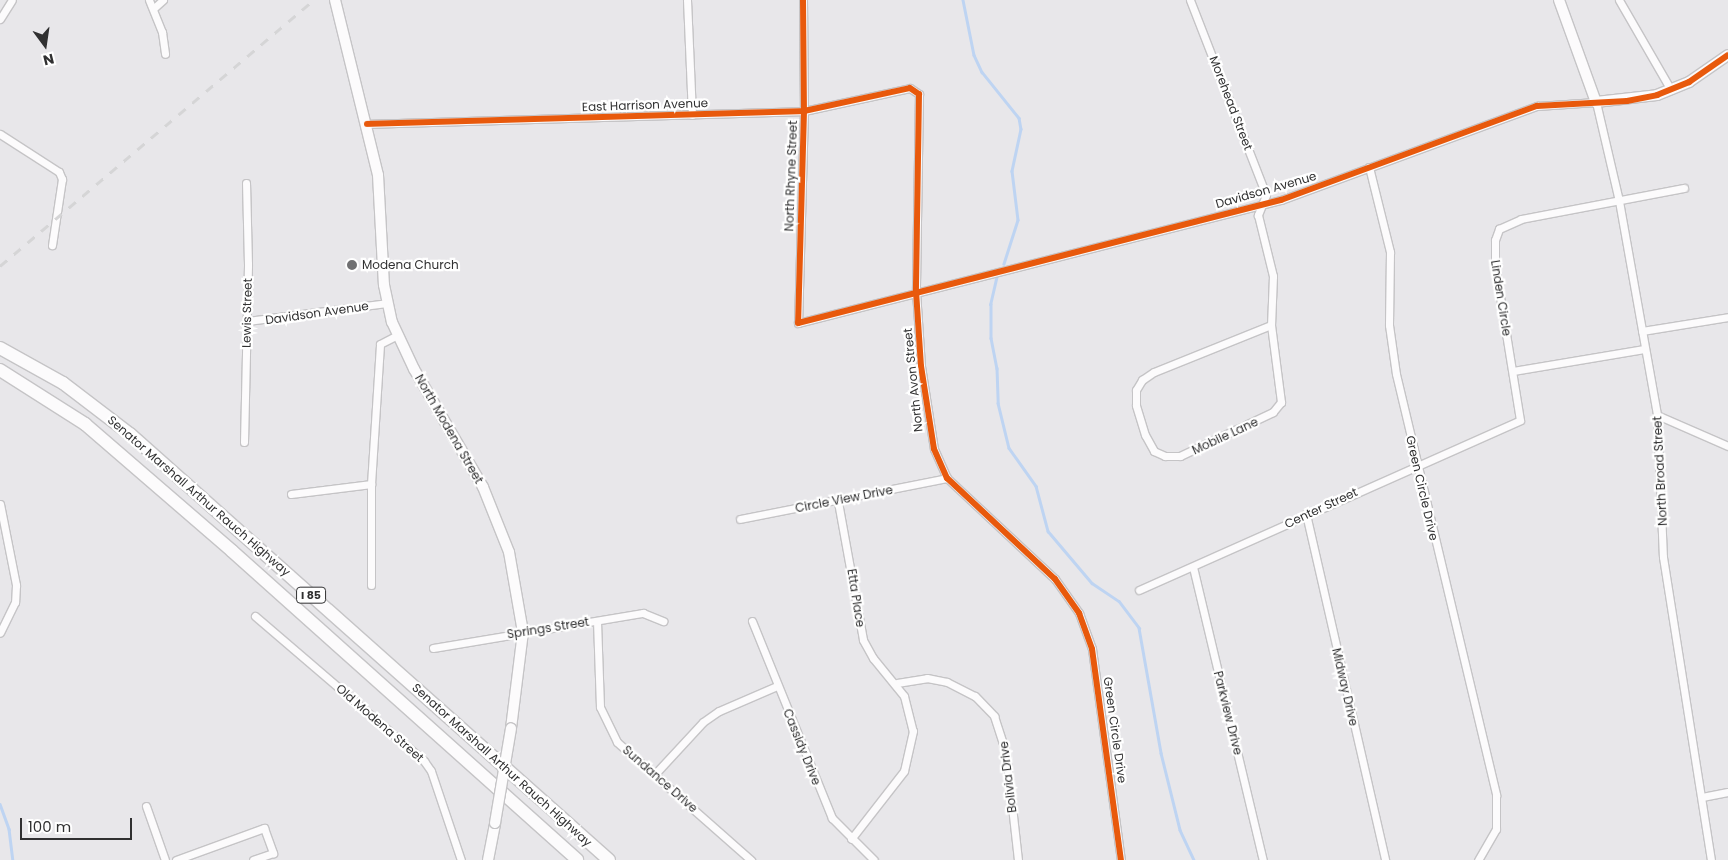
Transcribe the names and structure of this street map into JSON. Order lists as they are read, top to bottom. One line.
{"streets":{"highway":["Senator Marshall Arthur Rauch Highway","I 85"],"street":["Morehead Street","East Harrison Avenue","North Rhyne Street","Davidson Avenue","Linden Circle","Lewis Street","North Avon Street","North Modena Street","Mobile Lane","North Broad Street","Green Circle Drive","Circle View Drive","Center Street","Etta Place","Springs Street","Midway Drive","Parkview Drive","Old Modena Street","Cassidy Drive","Bolivia Drive","Sundance Drive"]},"crossings":[["Morehead Street","Davidson Avenue"],["Morehead Street","Mobile Lane"],["East Harrison Avenue","North Rhyne Street"],["East Harrison Avenue","North Avon Street"],["East Harrison Avenue","North Modena Street"],["North Rhyne Street","Davidson Avenue"],["Davidson Avenue","Lewis Street"],["Davidson Avenue","North Avon Street"],["Davidson Avenue","North Modena Street"],["Davidson Avenue","Mobile Lane"],["Davidson Avenue","North Broad Street"],["Davidson Avenue","Green Circle Drive"],["Linden Circle","North Broad Street"],["Linden Circle","Center Street"],["North Avon Street","Green Circle Drive"],["North Avon Street","Circle View Drive"],["North Modena Street","Springs Street"],["Green Circle Drive","Center Street"],["Circle View Drive","Etta Place"],["Center Street","Midway Drive"],["Center Street","Parkview Drive"],["Etta Place","Cassidy Drive"],["Etta Place","Bolivia Drive"],["Springs Street","Sundance Drive"]],"places":["Modena Church"],"scale_bar":"100 m","north":"bottom"}
